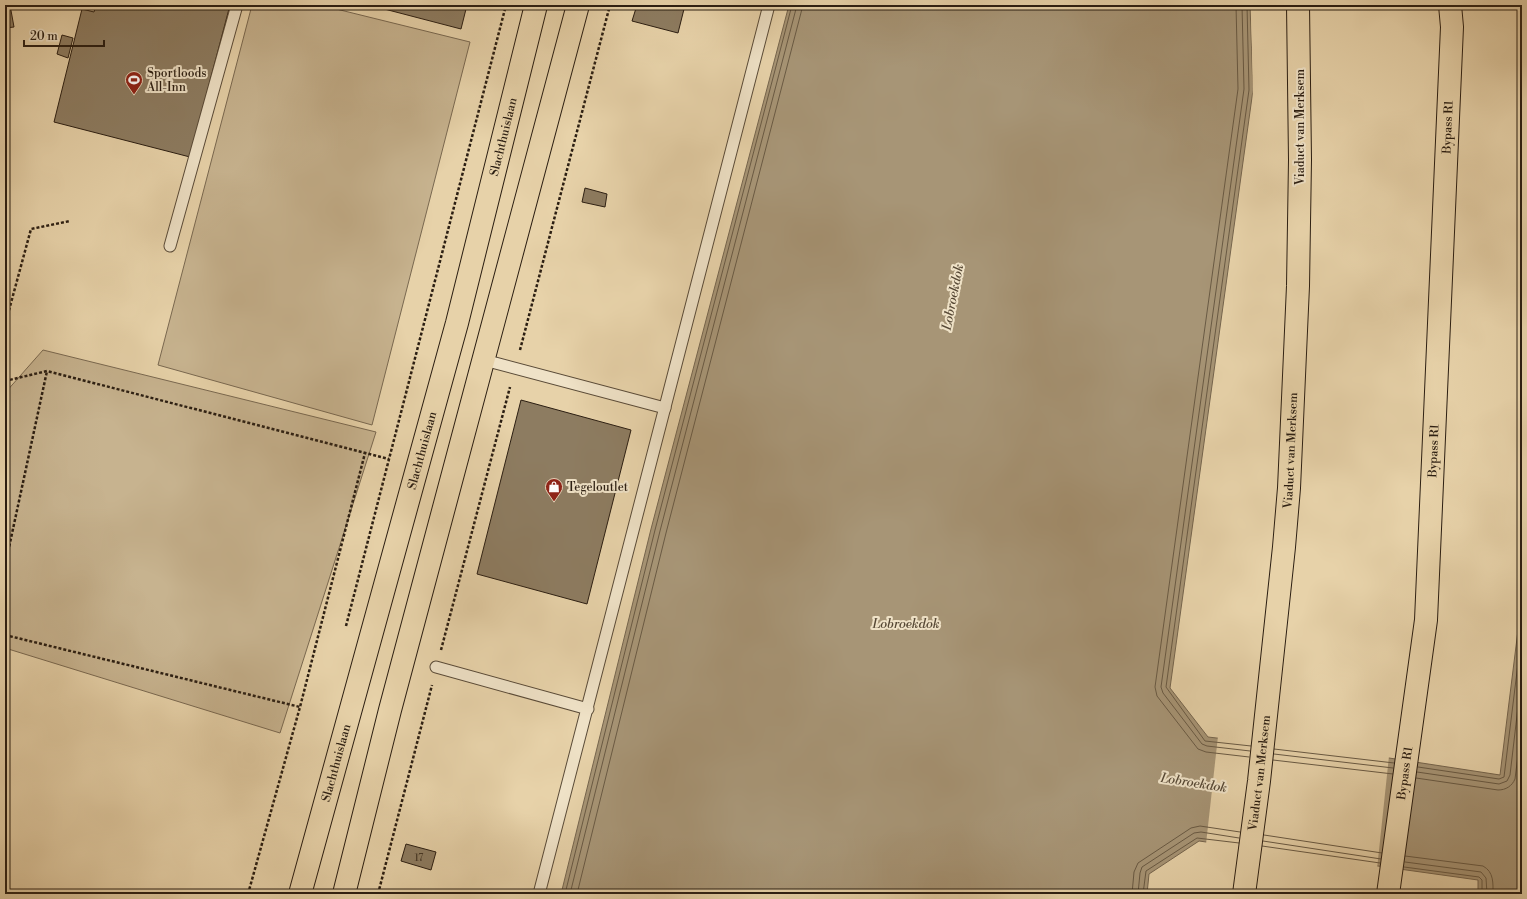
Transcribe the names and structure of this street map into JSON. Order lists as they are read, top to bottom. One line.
{"streets":{"main road":["Viaduct van Merksem","Bypass R1","Slachthuislaan"]},"water":["Lobroekdok"],"places":{"sports":["Sportloods All-Inn"],"shop":["Tegeloutlet"]},"house_numbers":["17"],"scale_bar":"20 m"}
